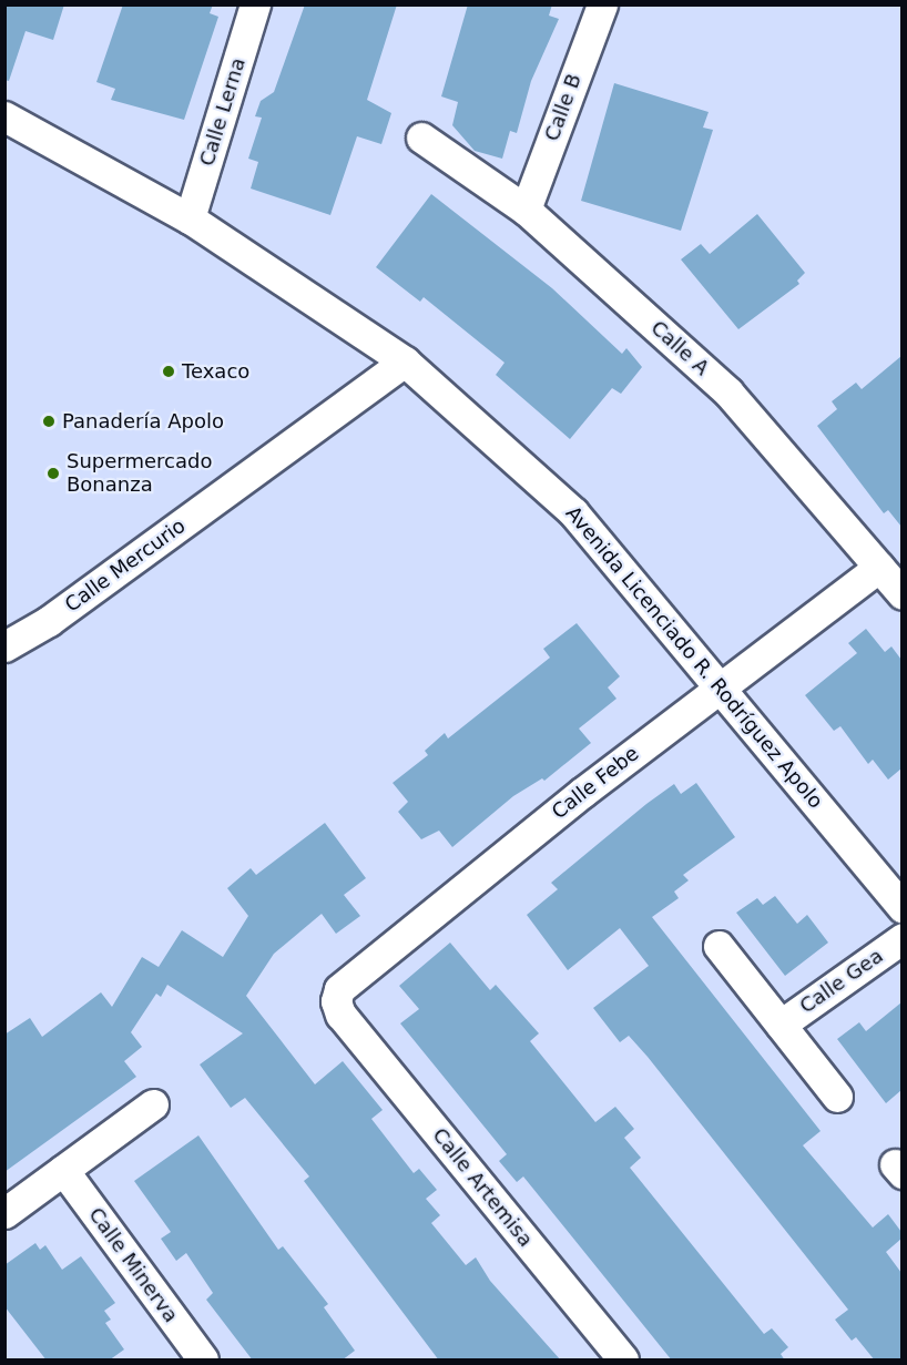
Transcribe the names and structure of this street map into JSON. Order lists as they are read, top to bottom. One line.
{"streets":{"street":["Calle B","Calle Lerna","Calle A","Calle Mercurio","Avenida Licenciado R. Rodríguez Apolo","Calle Febe","Calle Gea","Calle Artemisa","Calle Minerva"]},"crossings":[["Calle B","Calle A"],["Calle Lerna","Avenida Licenciado R. Rodríguez Apolo"],["Calle A","Calle Febe"],["Calle Mercurio","Avenida Licenciado R. Rodríguez Apolo"],["Avenida Licenciado R. Rodríguez Apolo","Calle Febe"],["Calle Febe","Calle Artemisa"]],"places":["Texaco","Panadería Apolo","Supermercado Bonanza"]}
